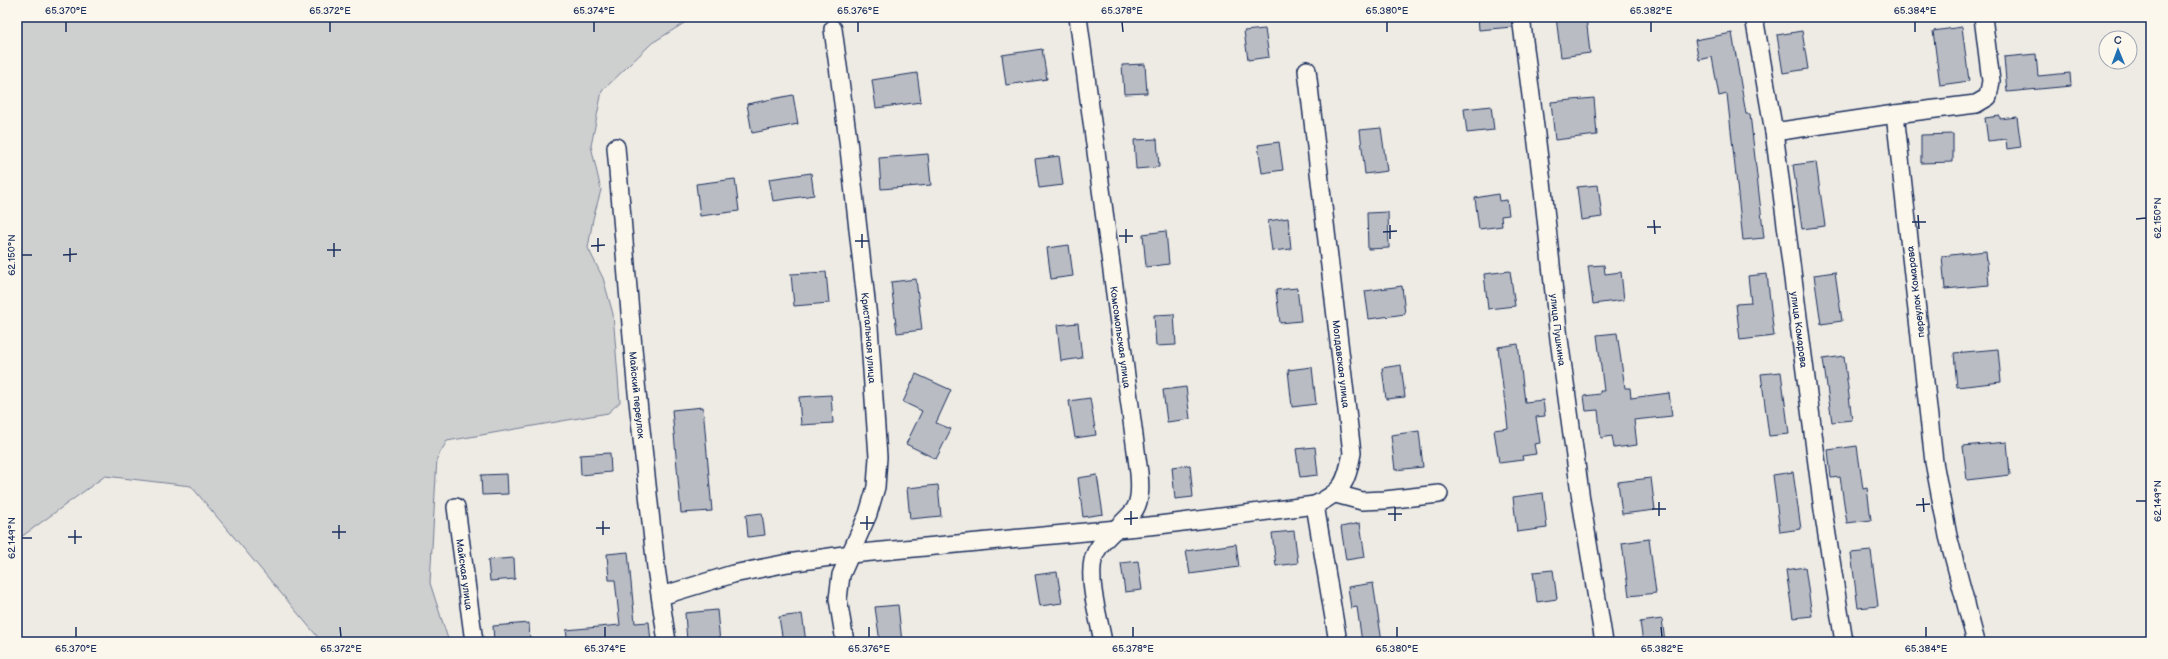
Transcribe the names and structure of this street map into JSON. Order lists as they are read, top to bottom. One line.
{"streets":{"street":["переулок Комарова","улица Комарова","улица Пушкина","Комсомольская улица","Кристальная улица","Молдавская улица","Майский переулок","Майская улица"]},"north":"top","coordinates":["65.370°E","65.372°E","65.374°E","65.376°E","65.378°E","65.380°E","65.382°E","65.384°E","62.150°N","62.149°N"]}
